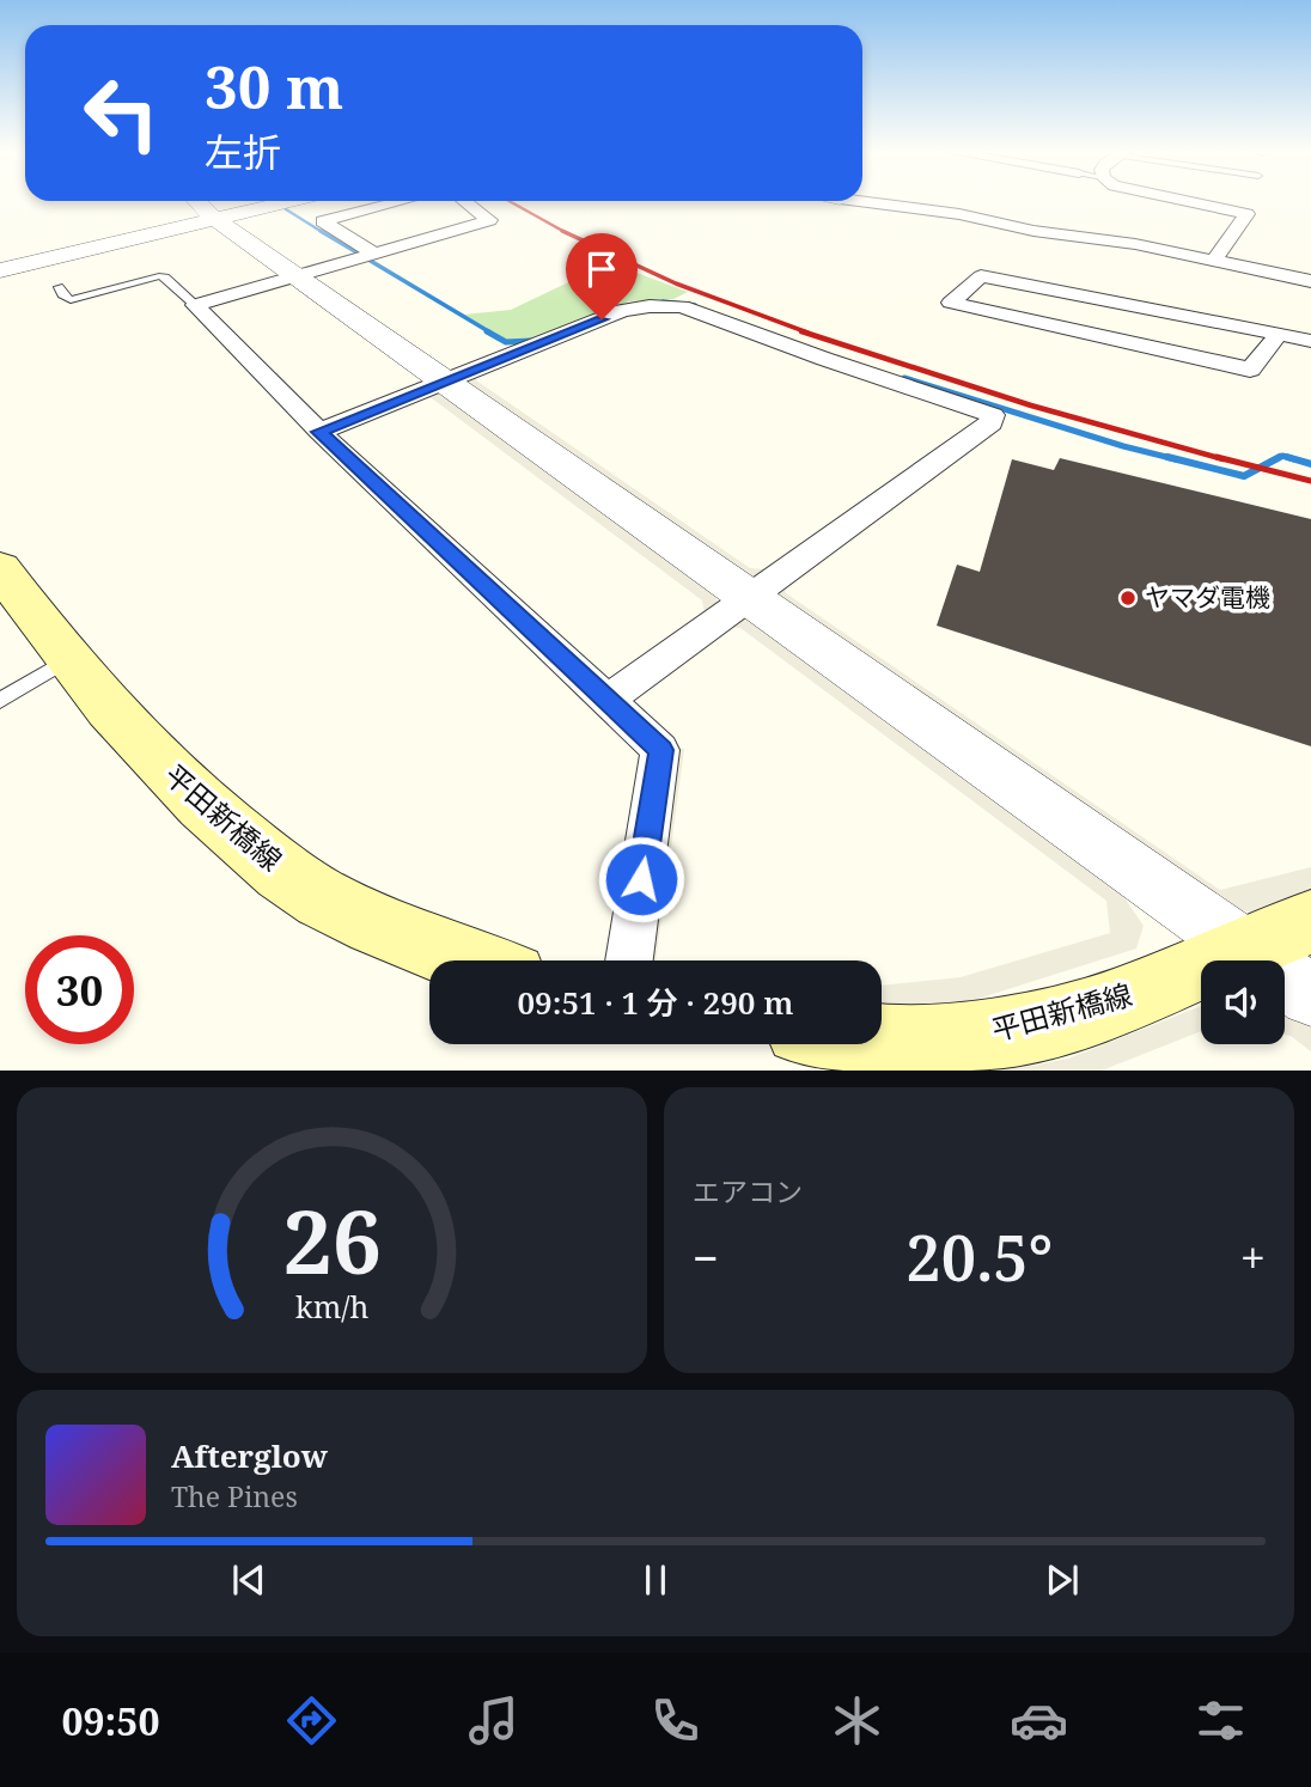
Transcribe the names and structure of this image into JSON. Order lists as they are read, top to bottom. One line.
{"streets":{"main road":["平田新橋線"]},"places":["ヤマダ電機"],"page":{"turn":["30 m","左折"],"limit":"30","trip":"09:51 · 1 分 · 290 m","tile":"エアコン","heat":["−","20.5°","+"],"song":["Afterglow","The Pines"],"tabs":"09:50","gauge":["26","km/h"]}}
